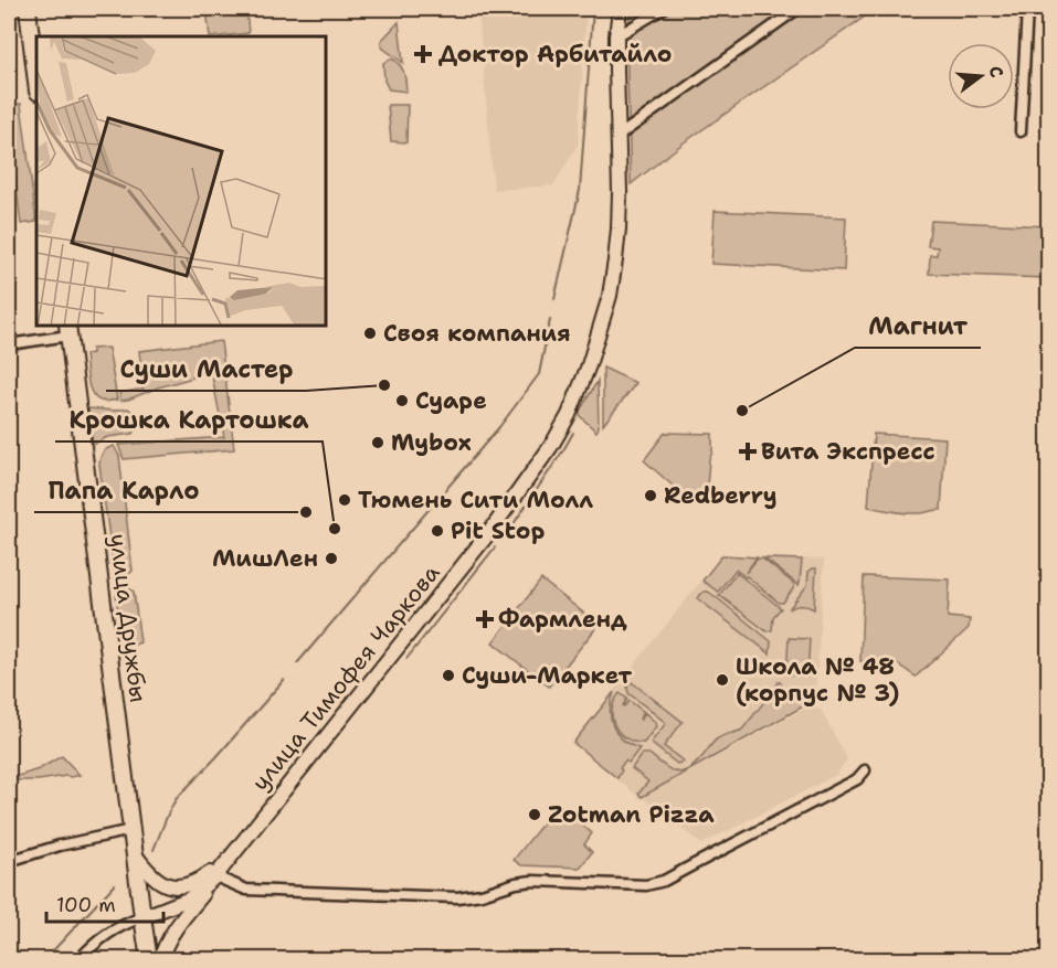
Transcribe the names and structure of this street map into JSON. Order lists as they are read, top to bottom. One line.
{"streets":{"main road":["улица Дружбы","улица Тимофея Чаркова"]},"crossings":[["улица Дружбы","улица Тимофея Чаркова"]],"places":{"health":["Доктор Арбитайло","Вита Экспресс","Фармленд"],"other":["Своя компания","Суши Мастер","Суаре","Магнит","Mybox","Redberry","Тюмень Сити Молл","Папа Карло","Крошка Картошка","Pit Stop","МишЛен","Суши-Маркет","Школа № 48 (корпус № 3)","Zotman Pizza"]},"scale_bar":"100 m","north":"right"}
